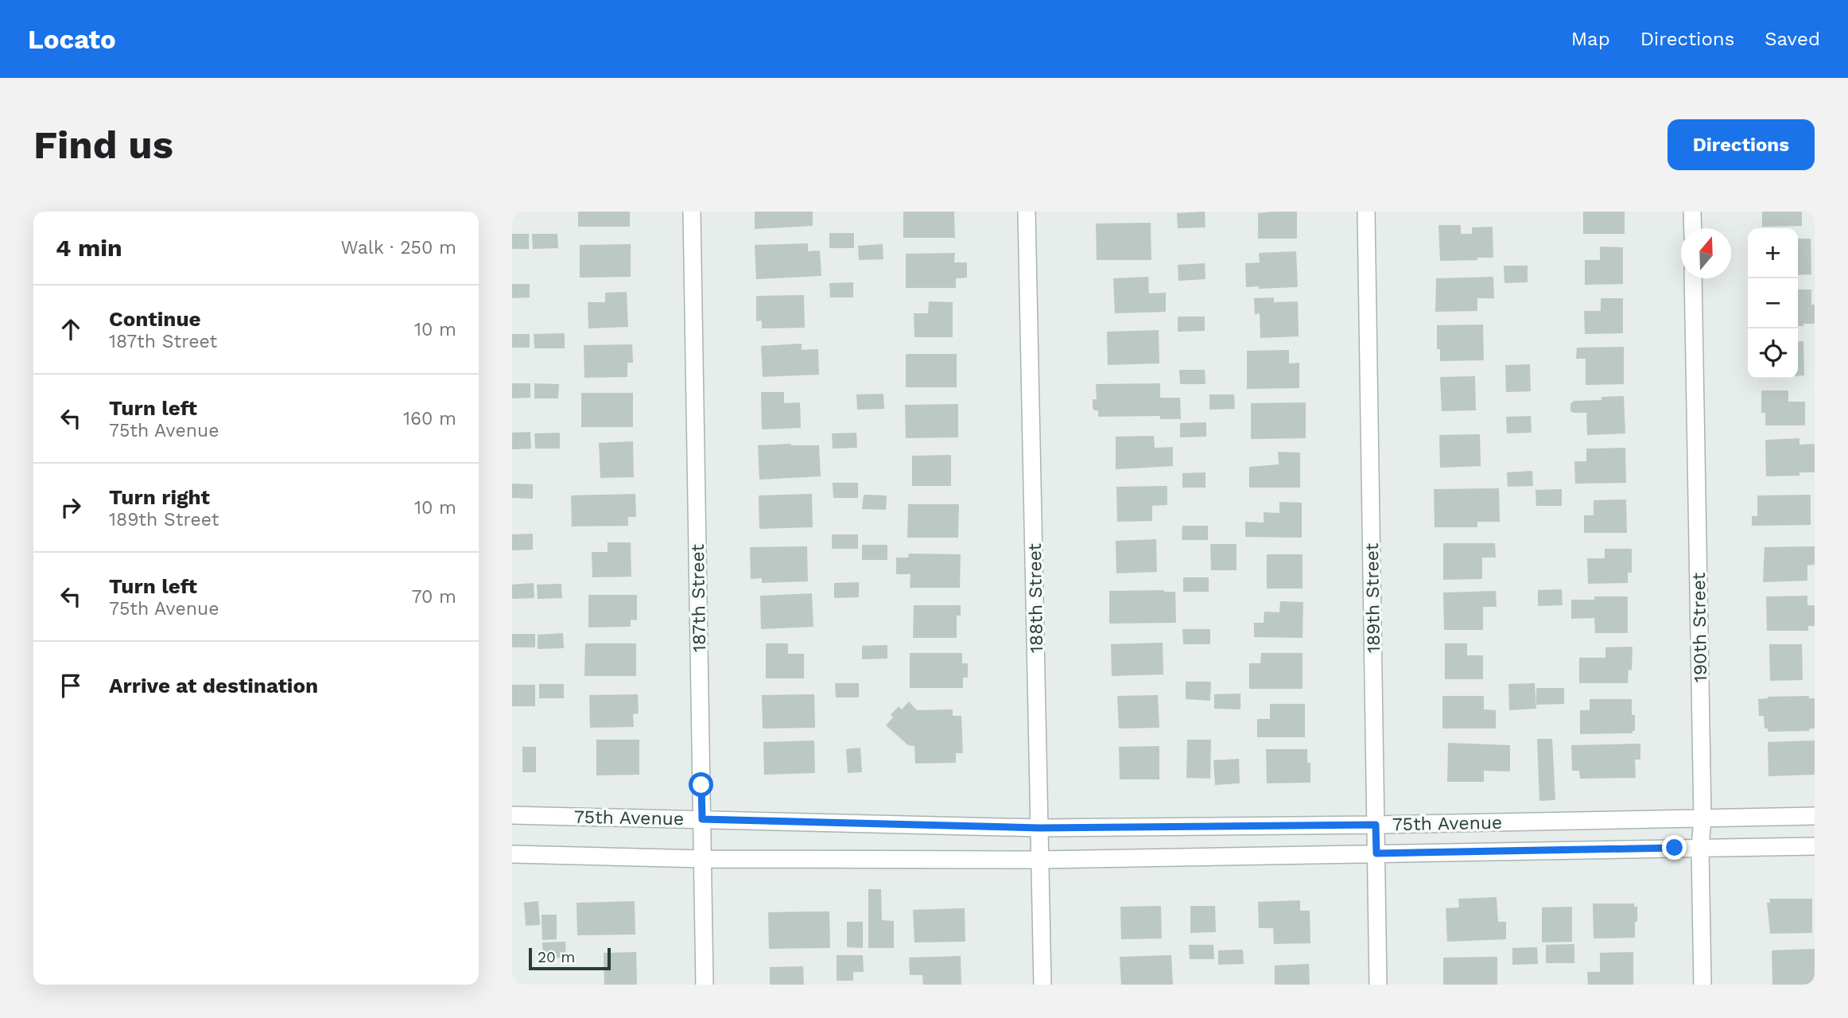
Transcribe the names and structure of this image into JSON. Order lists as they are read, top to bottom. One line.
{"streets":{"street":["187th Street","188th Street","189th Street","190th Street","75th Avenue"]},"crossings":[["187th Street","75th Avenue"],["188th Street","75th Avenue"],["189th Street","75th Avenue"],["190th Street","75th Avenue"]],"scale_bar":"20 m","north":"top","page":{"header":"Locato","nav":["Map","Directions","Saved"],"buttons":"Directions","title":"Find us","heading":["4 min","Walk · 250 m"],"map_buttons":["+","−"],"list":[["Continue","187th Street","10 m"],["Turn left","75th Avenue","160 m"],["Turn right","189th Street","10 m"],["Turn left","75th Avenue","70 m"],"Arrive at destination"],"scale":"20 m"}}
